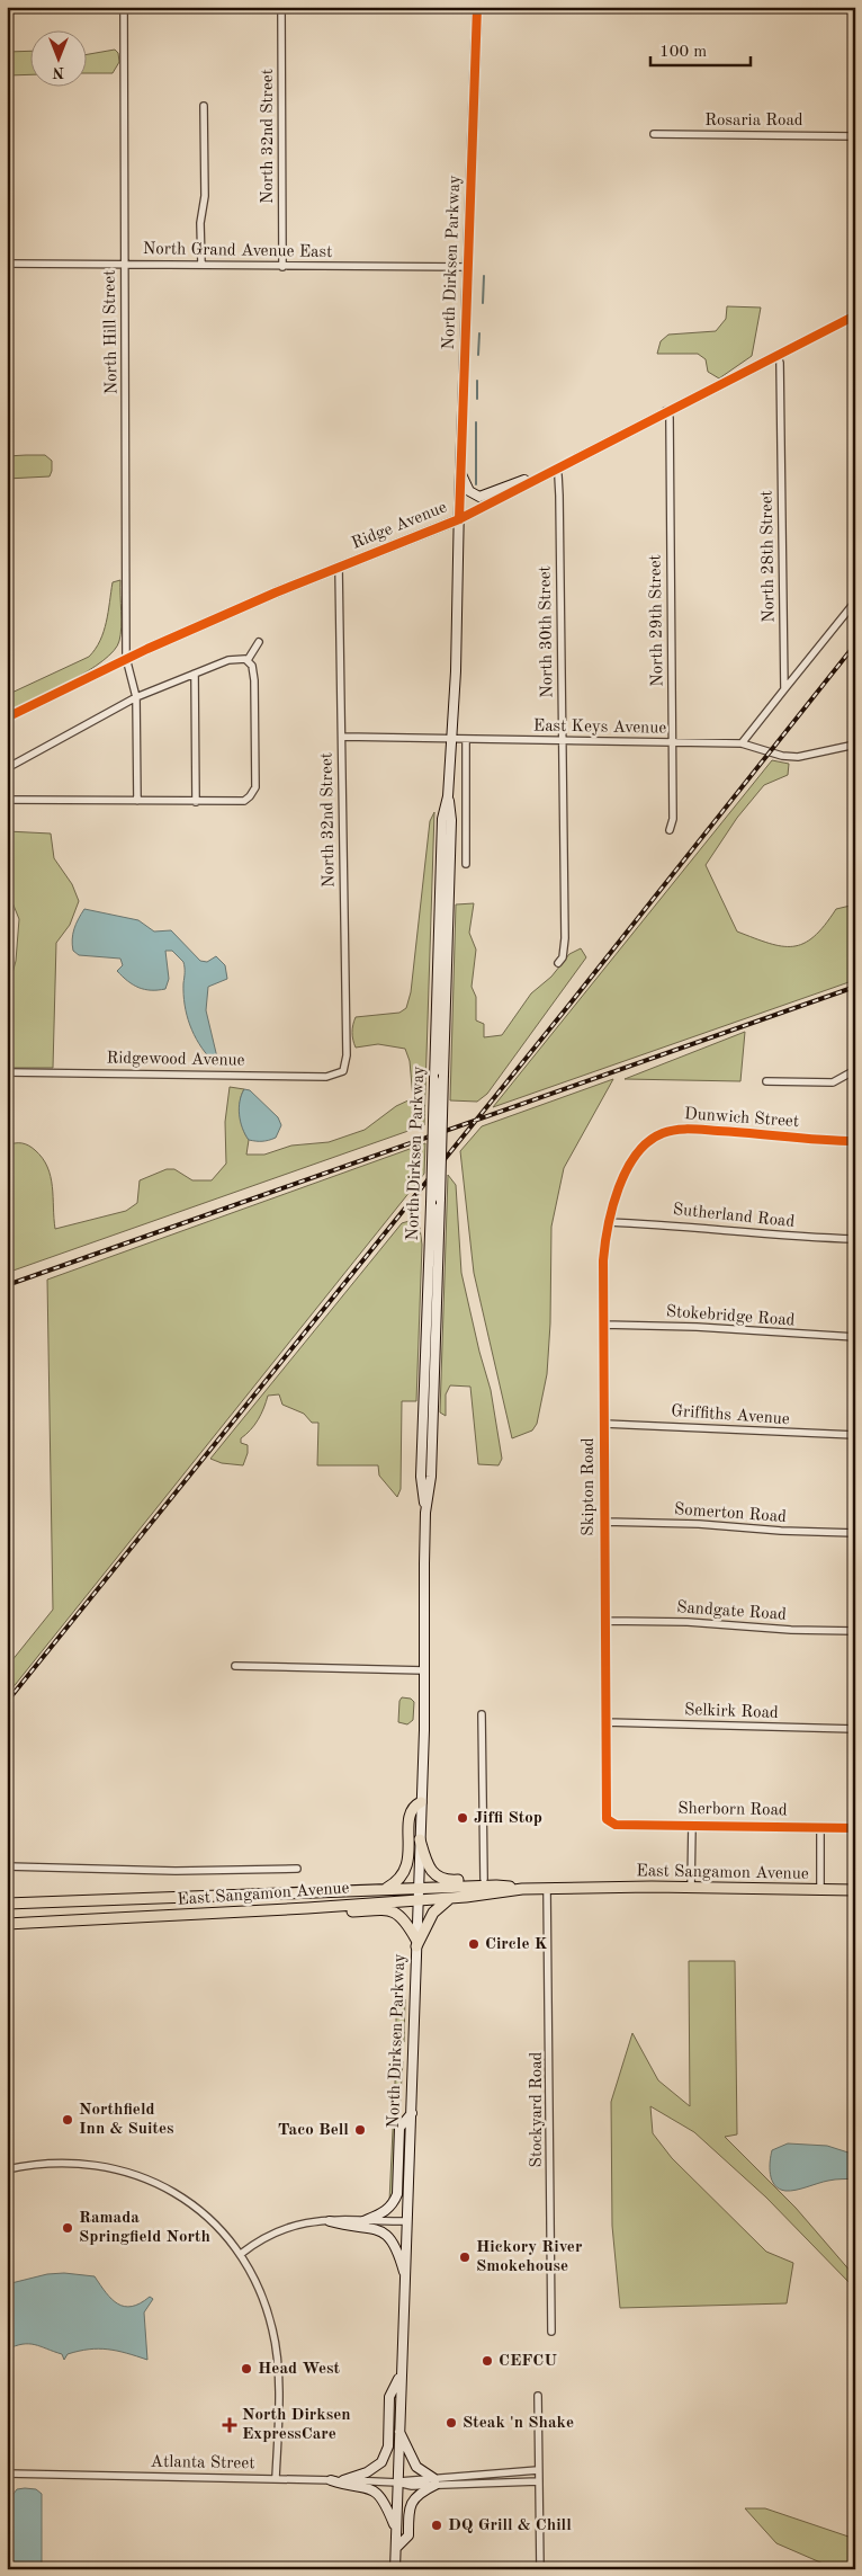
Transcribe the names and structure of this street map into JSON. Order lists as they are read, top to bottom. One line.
{"streets":{"main road":["North Dirksen Parkway","Ridge Avenue","East Sangamon Avenue"],"street":["Rosaria Road","North 32nd Street","North Grand Avenue East","North Hill Street","North 28th Street","North 29th Street","North 30th Street","East Keys Avenue","Ridgewood Avenue","Dunwich Street","Sutherland Road","Stokebridge Road","Griffiths Avenue","Skipton Road","Somerton Road","Sandgate Road","Selkirk Road","Sherborn Road","Stockyard Road","Atlanta Street"]},"crossings":[["North 32nd Street","North Grand Avenue East"],["North 32nd Street","Ridge Avenue"],["North 32nd Street","East Keys Avenue"],["North 32nd Street","Ridgewood Avenue"],["North Grand Avenue East","North Dirksen Parkway"],["North Grand Avenue East","North Hill Street"],["North Dirksen Parkway","Ridge Avenue"],["North Dirksen Parkway","East Keys Avenue"],["North Dirksen Parkway","East Sangamon Avenue"],["North Dirksen Parkway","Atlanta Street"],["North Hill Street","Ridge Avenue"],["Ridge Avenue","North 28th Street"],["Ridge Avenue","North 29th Street"],["Ridge Avenue","North 30th Street"],["North 29th Street","East Keys Avenue"],["North 30th Street","East Keys Avenue"],["Dunwich Street","Skipton Road"],["Sutherland Road","Skipton Road"],["Stokebridge Road","Skipton Road"],["Griffiths Avenue","Skipton Road"],["Skipton Road","Somerton Road"],["Skipton Road","Sandgate Road"],["Skipton Road","Selkirk Road"],["Skipton Road","Sherborn Road"],["East Sangamon Avenue","Stockyard Road"]],"places":{"other":["Jiffi Stop","Circle K","Northfield Inn & Suites","Taco Bell","Ramada Springfield North","Hickory River Smokehouse","CEFCU","Head West","Steak 'n Shake","DQ Grill & Chill"],"health":["North Dirksen ExpressCare"]},"scale_bar":"100 m","north":"bottom"}
